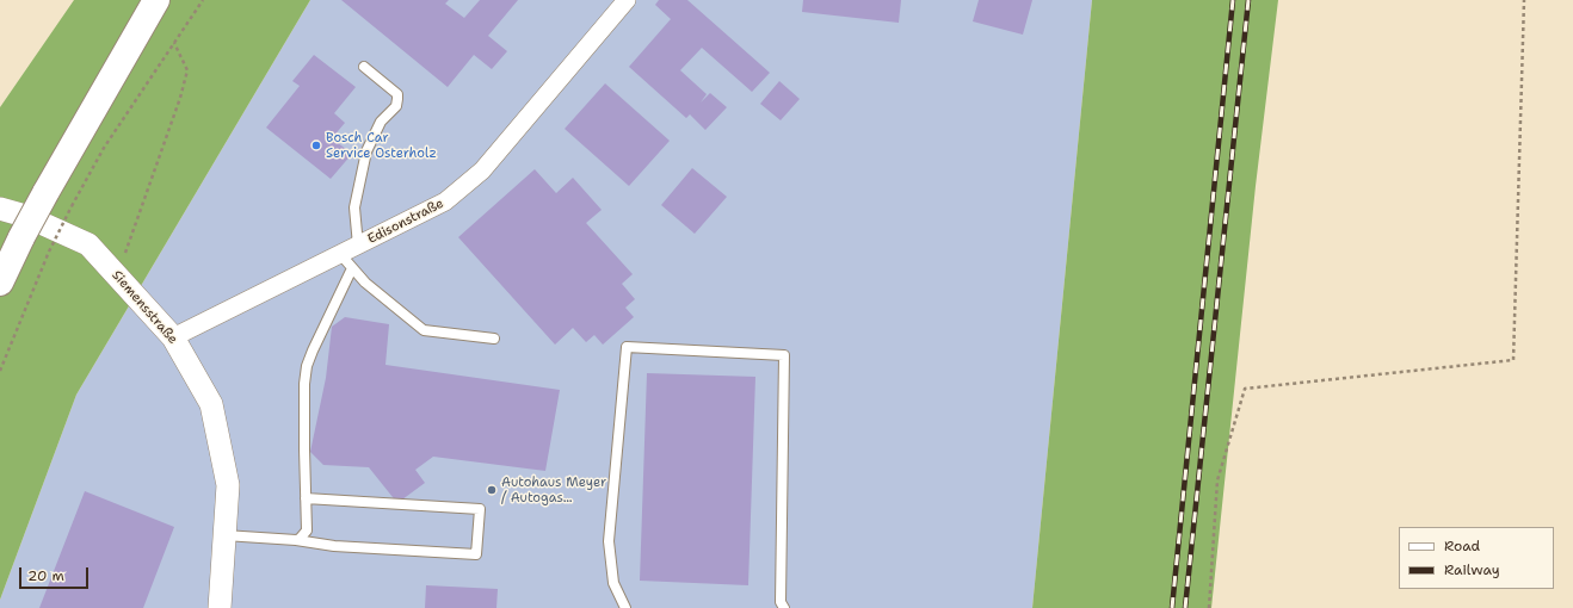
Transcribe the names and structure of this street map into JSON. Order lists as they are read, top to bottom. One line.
{"streets":{"street":["Edisonstraße","Siemensstraße"]},"crossings":[["Edisonstraße","Siemensstraße"]],"places":["Bosch Car Service Osterholz","Autohaus Meyer / Autogas..."],"legend":["Road","Railway"],"scale_bar":"20 m"}
